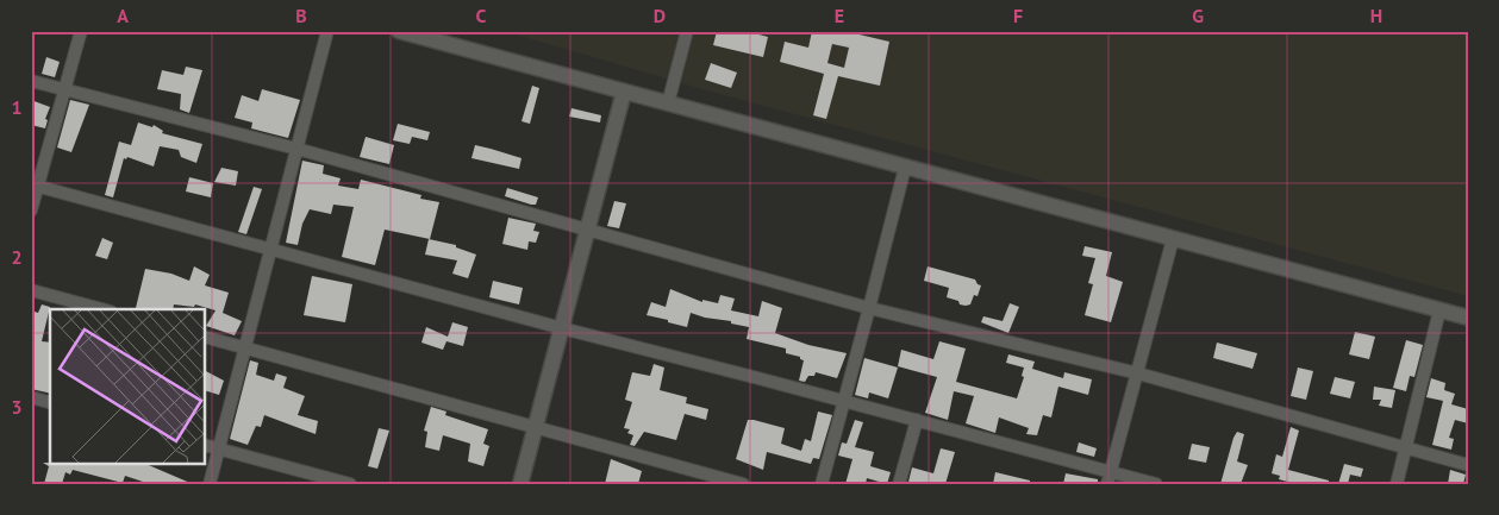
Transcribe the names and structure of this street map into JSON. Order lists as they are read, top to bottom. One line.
{"grid":{"columns":["A","B","C","D","E","F","G","H"],"rows":["1","2","3"]}}
